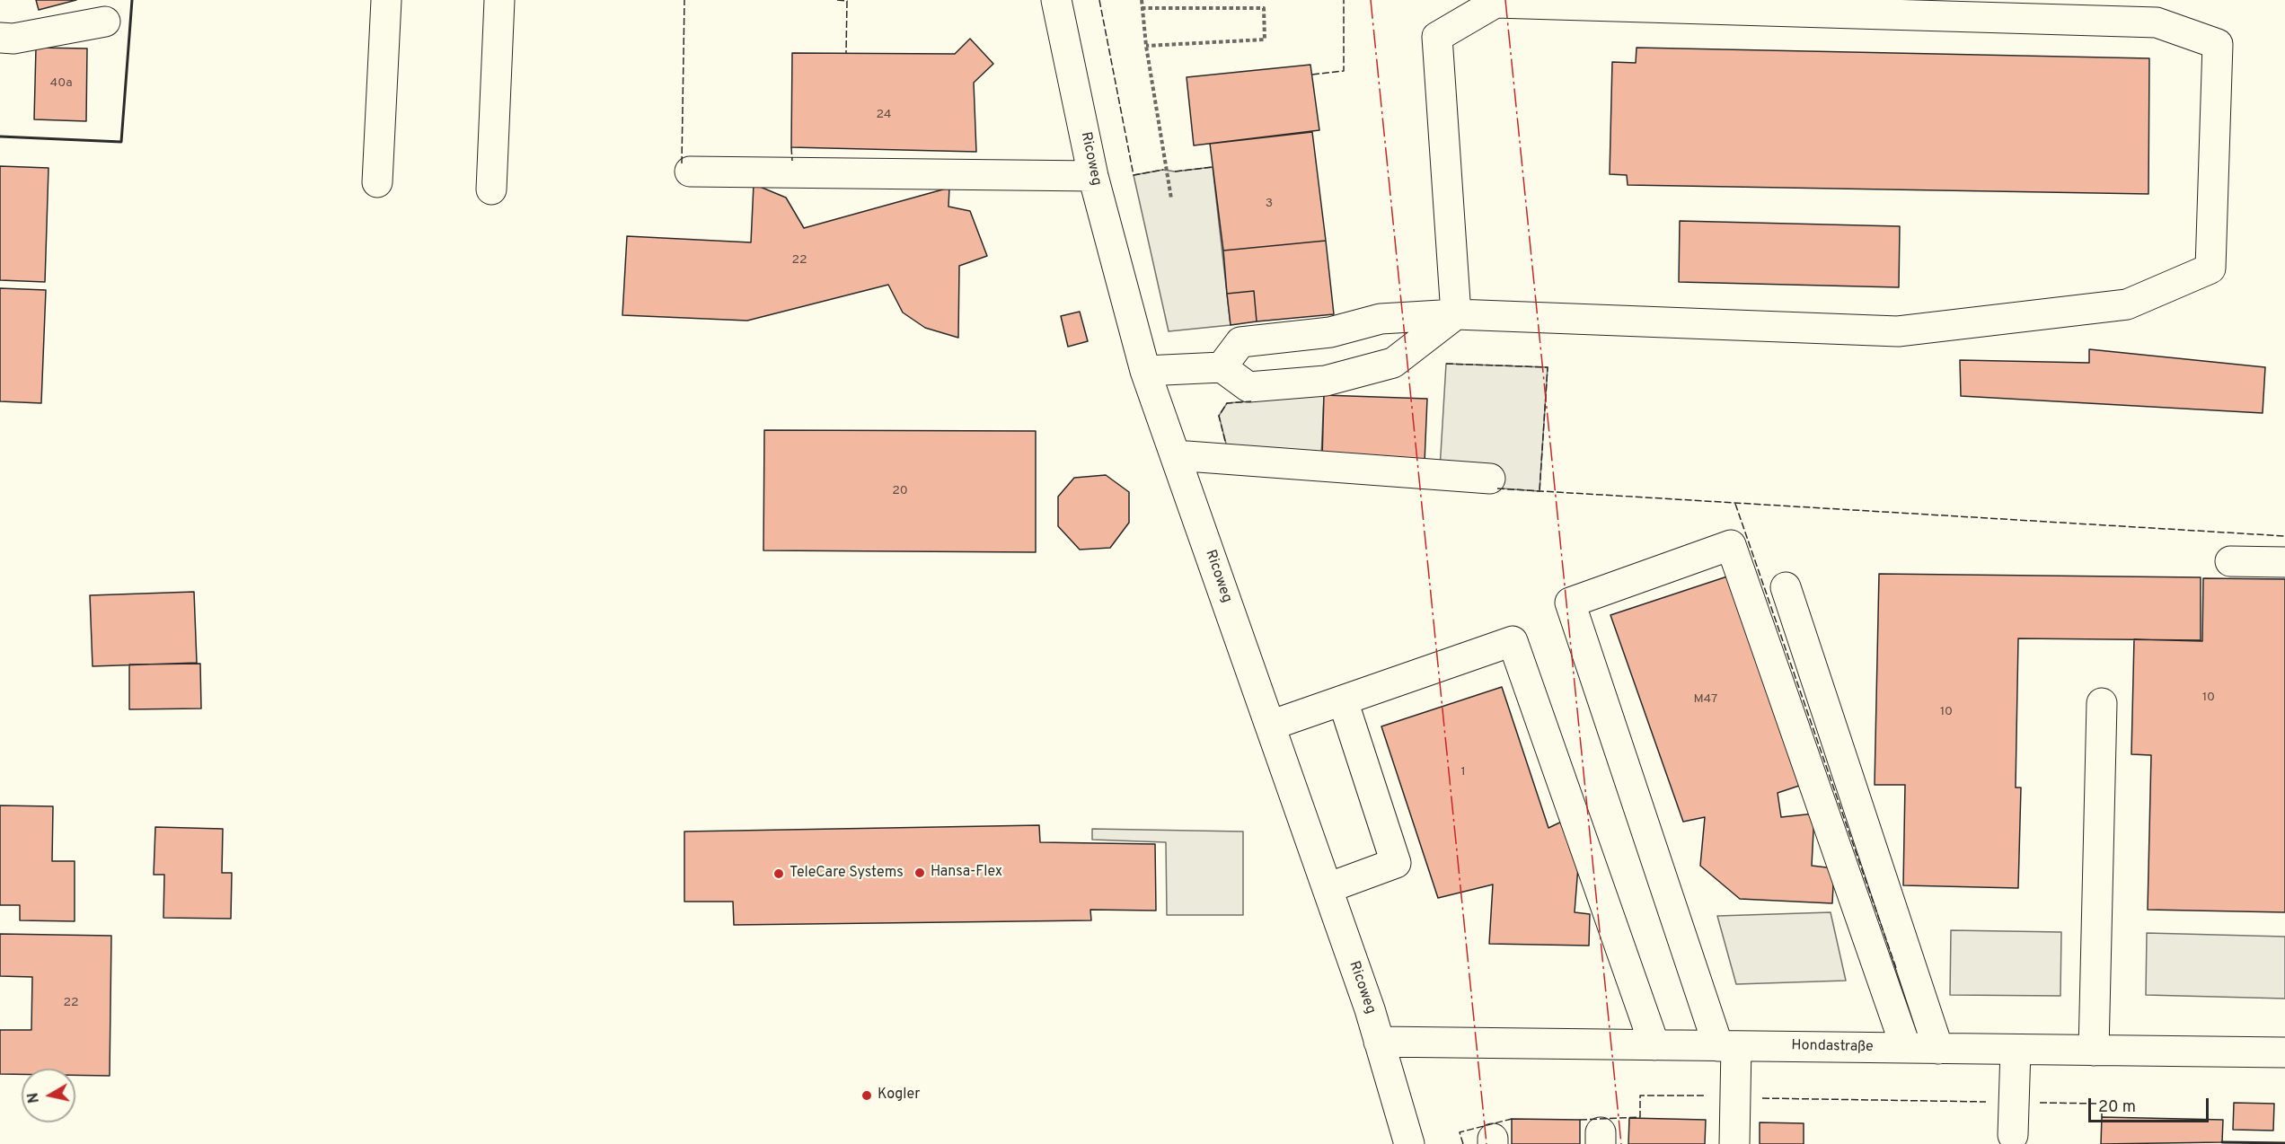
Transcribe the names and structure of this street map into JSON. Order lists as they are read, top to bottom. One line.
{"streets":{"street":["Ricoweg","Hondastraße"]},"crossings":[["Ricoweg","Hondastraße"]],"places":["Hansa-Flex","TeleCare Systems","Kogler"],"house_numbers":["40a","24","3","22","20","10","M47","10","1","22"],"scale_bar":"20 m","north":"left"}
